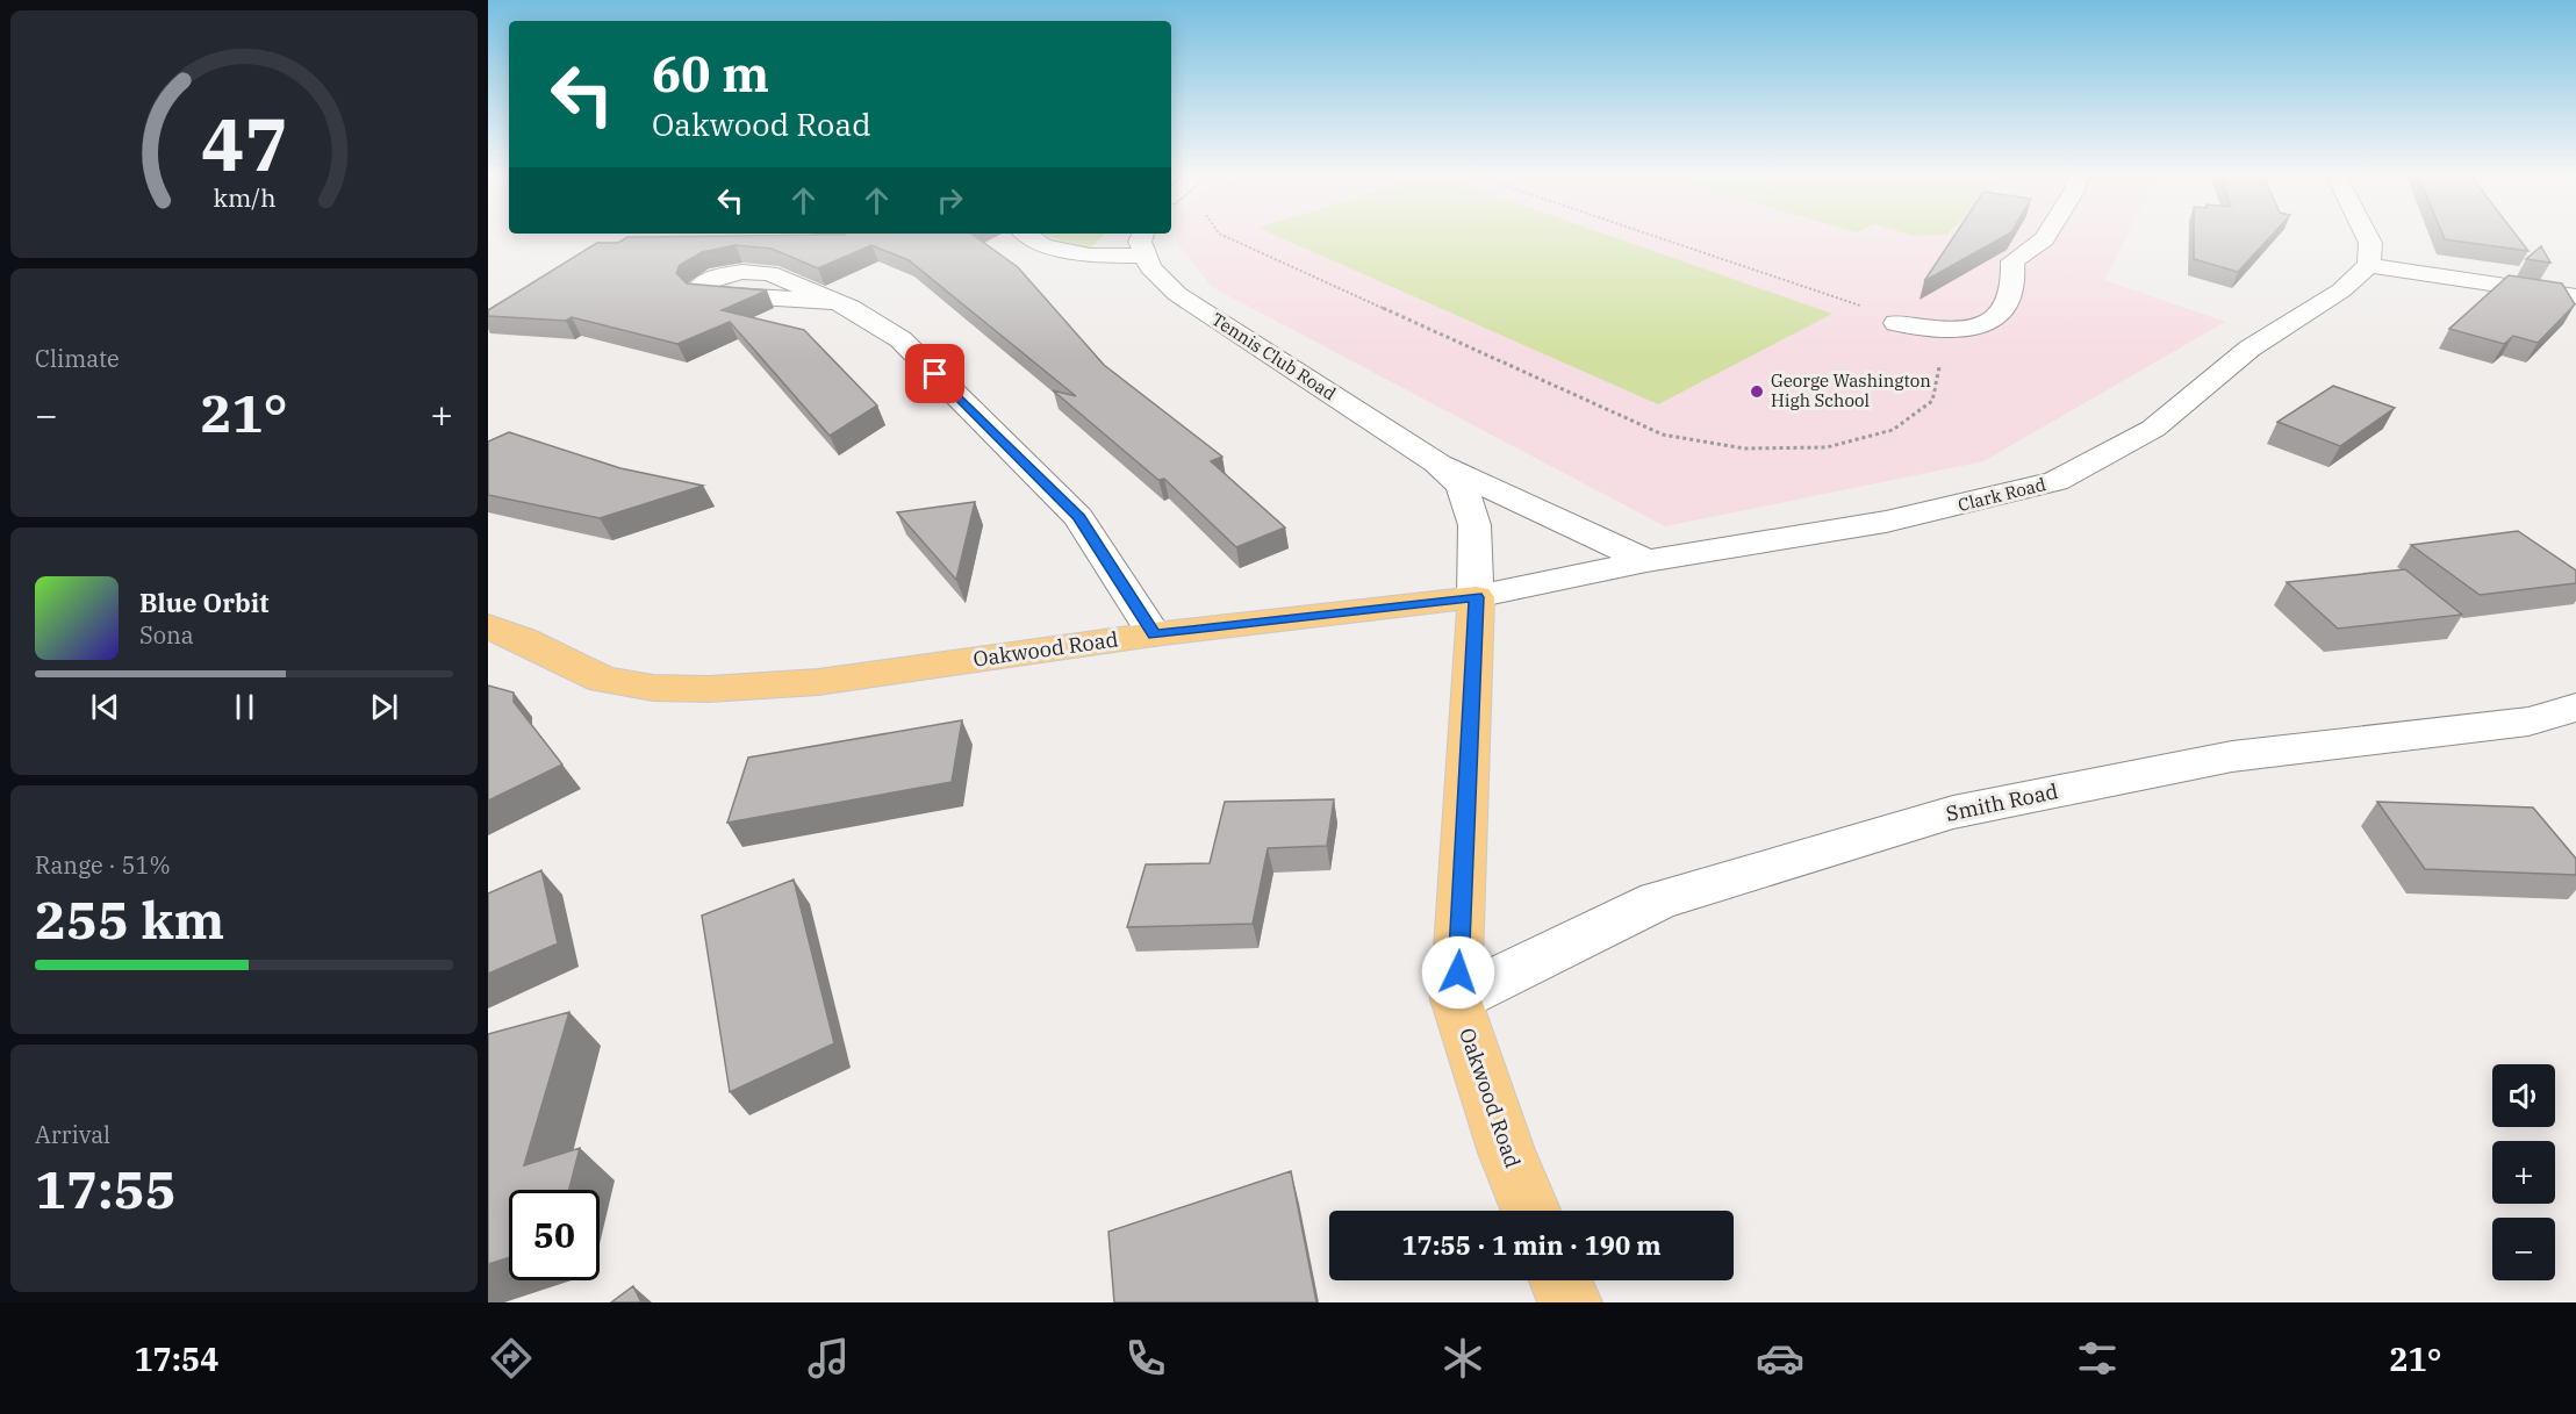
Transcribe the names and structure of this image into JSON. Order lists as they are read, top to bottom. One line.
{"streets":{"main road":["Oakwood Road"],"street":["Tennis Club Road","Clark Road","Smith Road"]},"crossings":[["Tennis Club Road","Clark Road"],["Tennis Club Road","Oakwood Road"],["Clark Road","Oakwood Road"],["Oakwood Road","Smith Road"]],"places":["George Washington High School"],"page":{"turn":["60 m","Oakwood Road"],"tile":["Climate",["Range · 51%","255 km"],["Arrival","17:55"]],"heat":["−","21°","+"],"song":["Blue Orbit","Sona"],"map_buttons":["+","−"],"limit":"50","trip":"17:55 · 1 min · 190 m","tabs":["17:54","21°"],"gauge":["47","km/h"]}}
